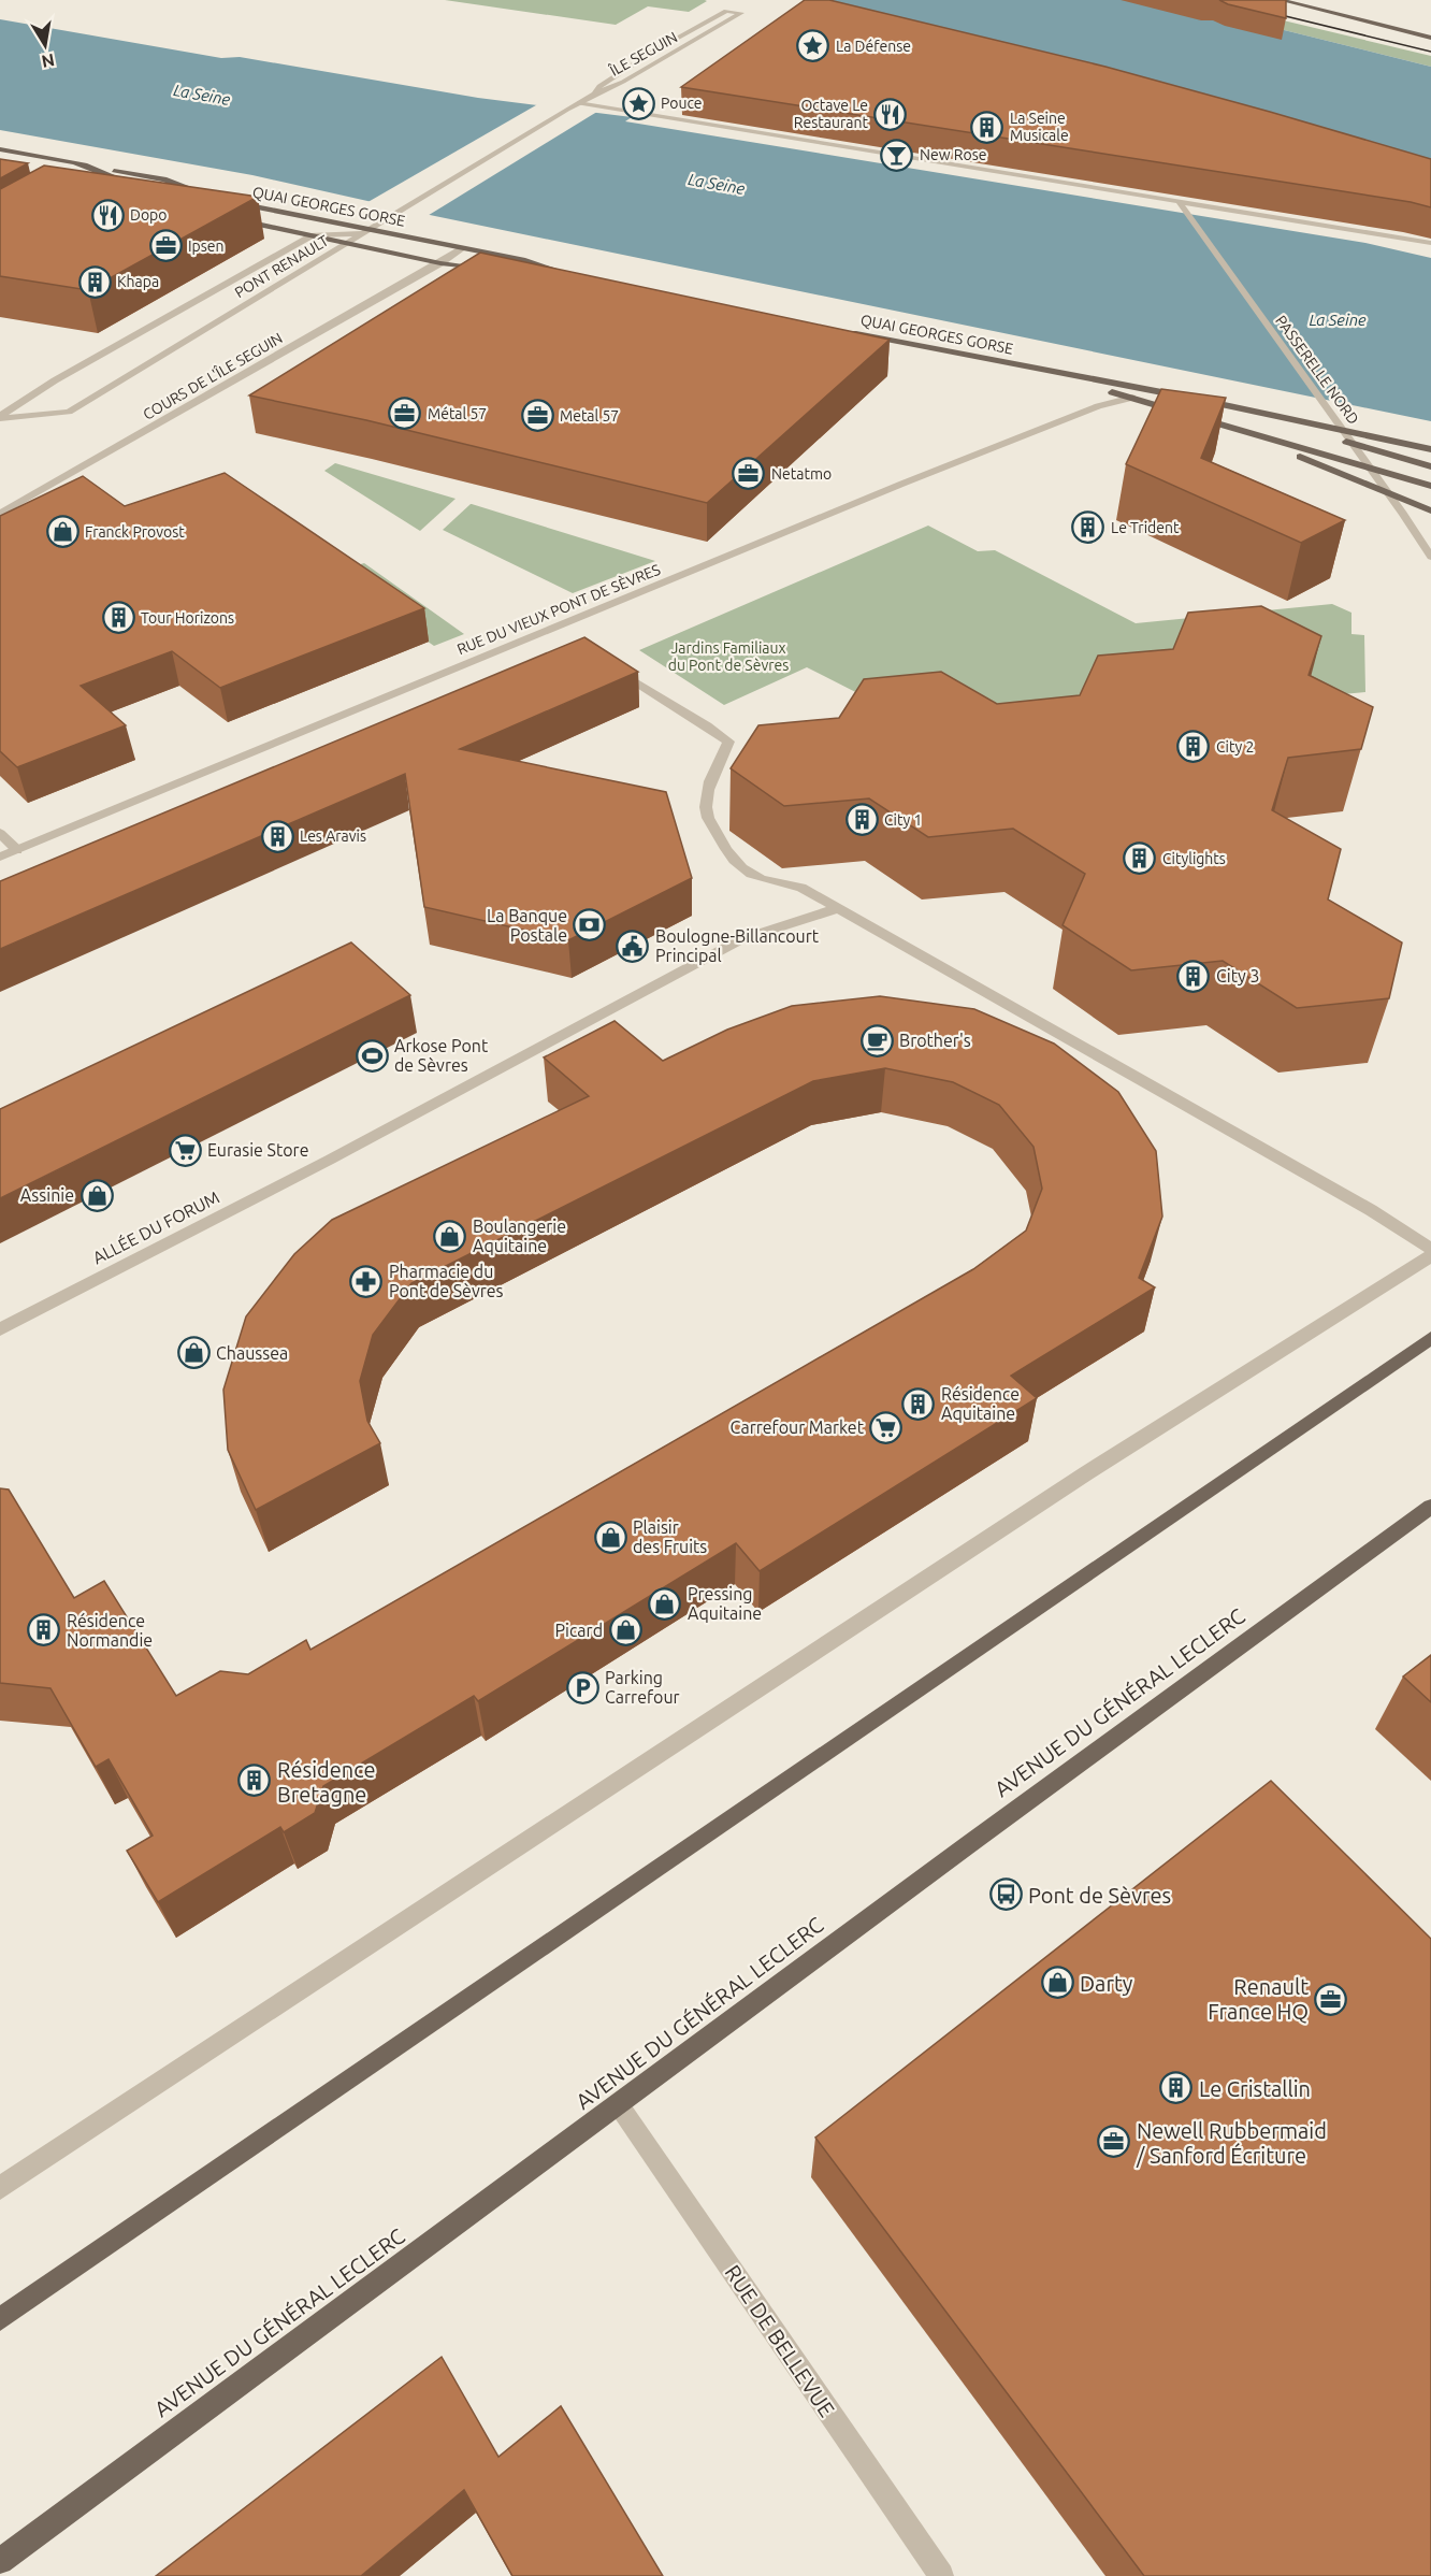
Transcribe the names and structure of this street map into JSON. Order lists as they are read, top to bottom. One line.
{"streets":{"main road":["QUAI GEORGES GORSE","AVENUE DU GÉNÉRAL LECLERC"],"street":["ÎLE SEGUIN","PONT RENAULT","PASSERELLE NORD","COURS DE L'ÎLE SEGUIN","RUE DU VIEUX PONT DE SÈVRES","ALLÉE DU FORUM","RUE DE BELLEVUE"]},"crossings":[["ÎLE SEGUIN","PONT RENAULT"],["QUAI GEORGES GORSE","COURS DE L'ÎLE SEGUIN"],["QUAI GEORGES GORSE","RUE DU VIEUX PONT DE SÈVRES"],["AVENUE DU GÉNÉRAL LECLERC","RUE DE BELLEVUE"]],"water":["La Seine"],"parks":["Jardins Familiaux du Pont de Sèvres"],"places":{"place":["La Défense","Pouce"],"restaurant":["Octave Le Restaurant","Dopo"],"building":["La Seine Musicale","Khapa","Le Trident","Tour Horizons","City 2","City 1","Les Aravis","Citylights","City 3","Résidence Aquitaine","Résidence Normandie","Résidence Bretagne","Le Cristallin"],"bar":["New Rose"],"office":["Ipsen","Métal 57","Metal 57","Netatmo","Renault France HQ","Newell Rubbermaid / Sanford Écriture"],"shop":["Franck Provost","Assinie","Boulangerie Aquitaine","Chaussea","Plaisir des Fruits","Pressing Aquitaine","Picard","Darty"],"bank":["La Banque Postale"],"public building":["Boulogne-Billancourt Principal"],"cafe":["Brother's"],"sports":["Arkose Pont de Sèvres"],"supermarket":["Eurasie Store","Carrefour Market"],"pharmacy":["Pharmacie du Pont de Sèvres"],"parking":["Parking Carrefour"],"bus stop":["Pont de Sèvres"]},"north":"bottom"}
